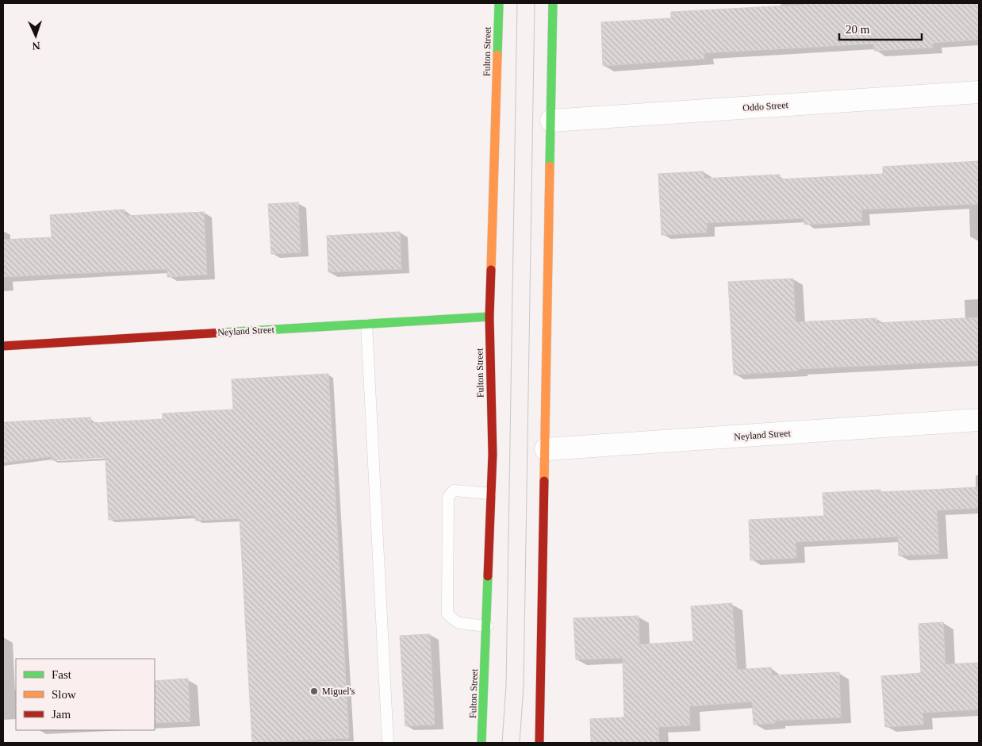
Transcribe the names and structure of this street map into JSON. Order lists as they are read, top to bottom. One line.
{"streets":{"main road":["Fulton Street","Neyland Street"],"street":["Oddo Street"]},"crossings":[["Fulton Street","Neyland Street"]],"places":["Miguel's"],"legend":["Fast","Slow","Jam"],"scale_bar":"20 m","north":"bottom"}
